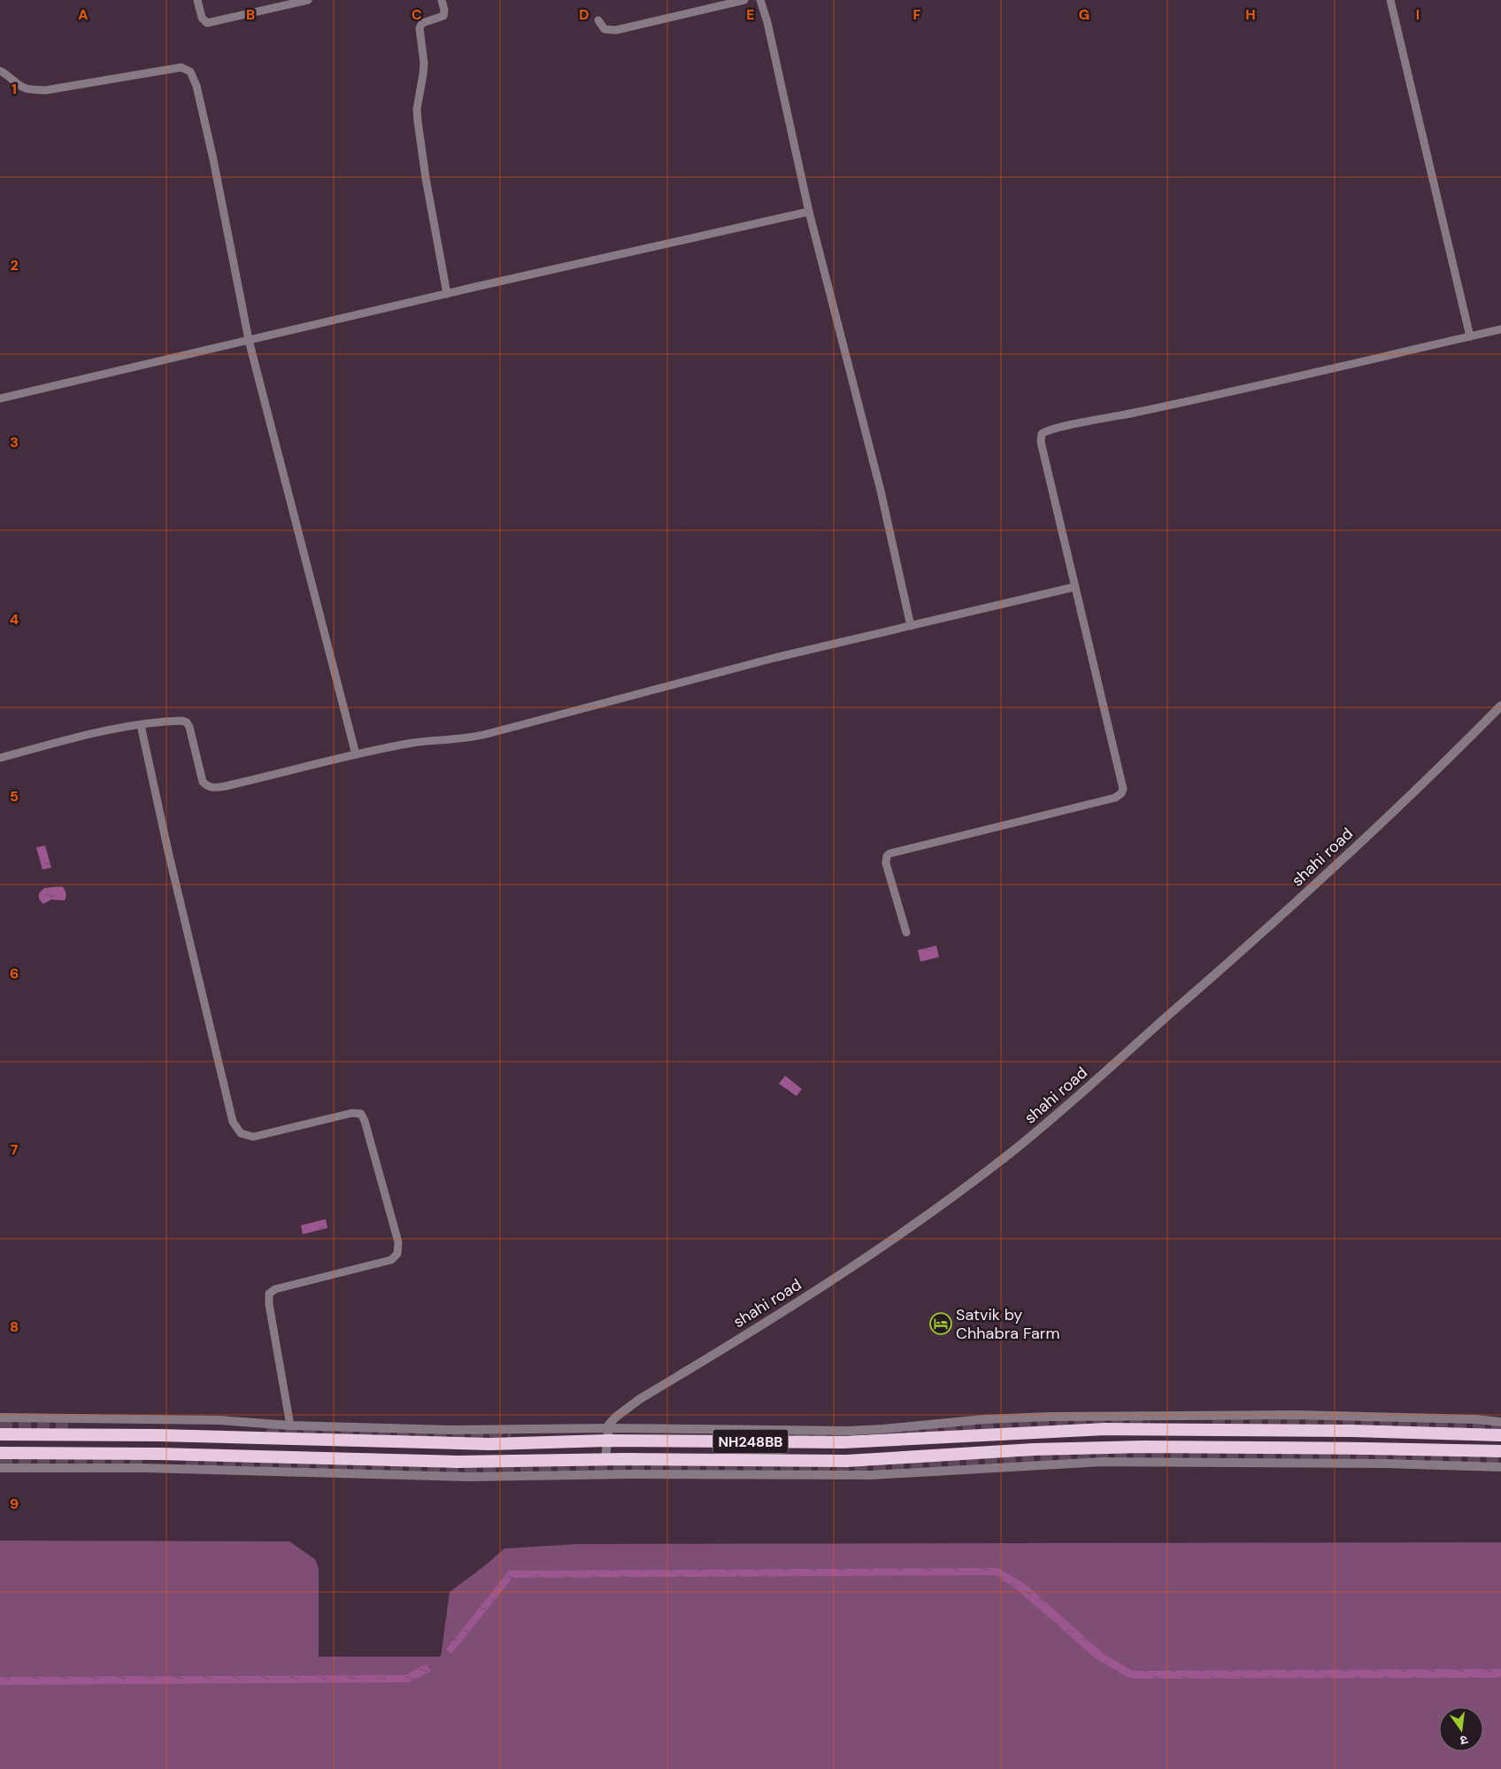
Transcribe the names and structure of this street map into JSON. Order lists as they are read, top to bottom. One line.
{"streets":{"highway":["NH248BB"],"street":["shahi road"]},"places":{"hotel":["Satvik by Chhabra Farm"]},"north":"bottom","grid":{"columns":["A","B","C","D","E","F","G","H","I"],"rows":["1","2","3","4","5","6","7","8","9"]}}
